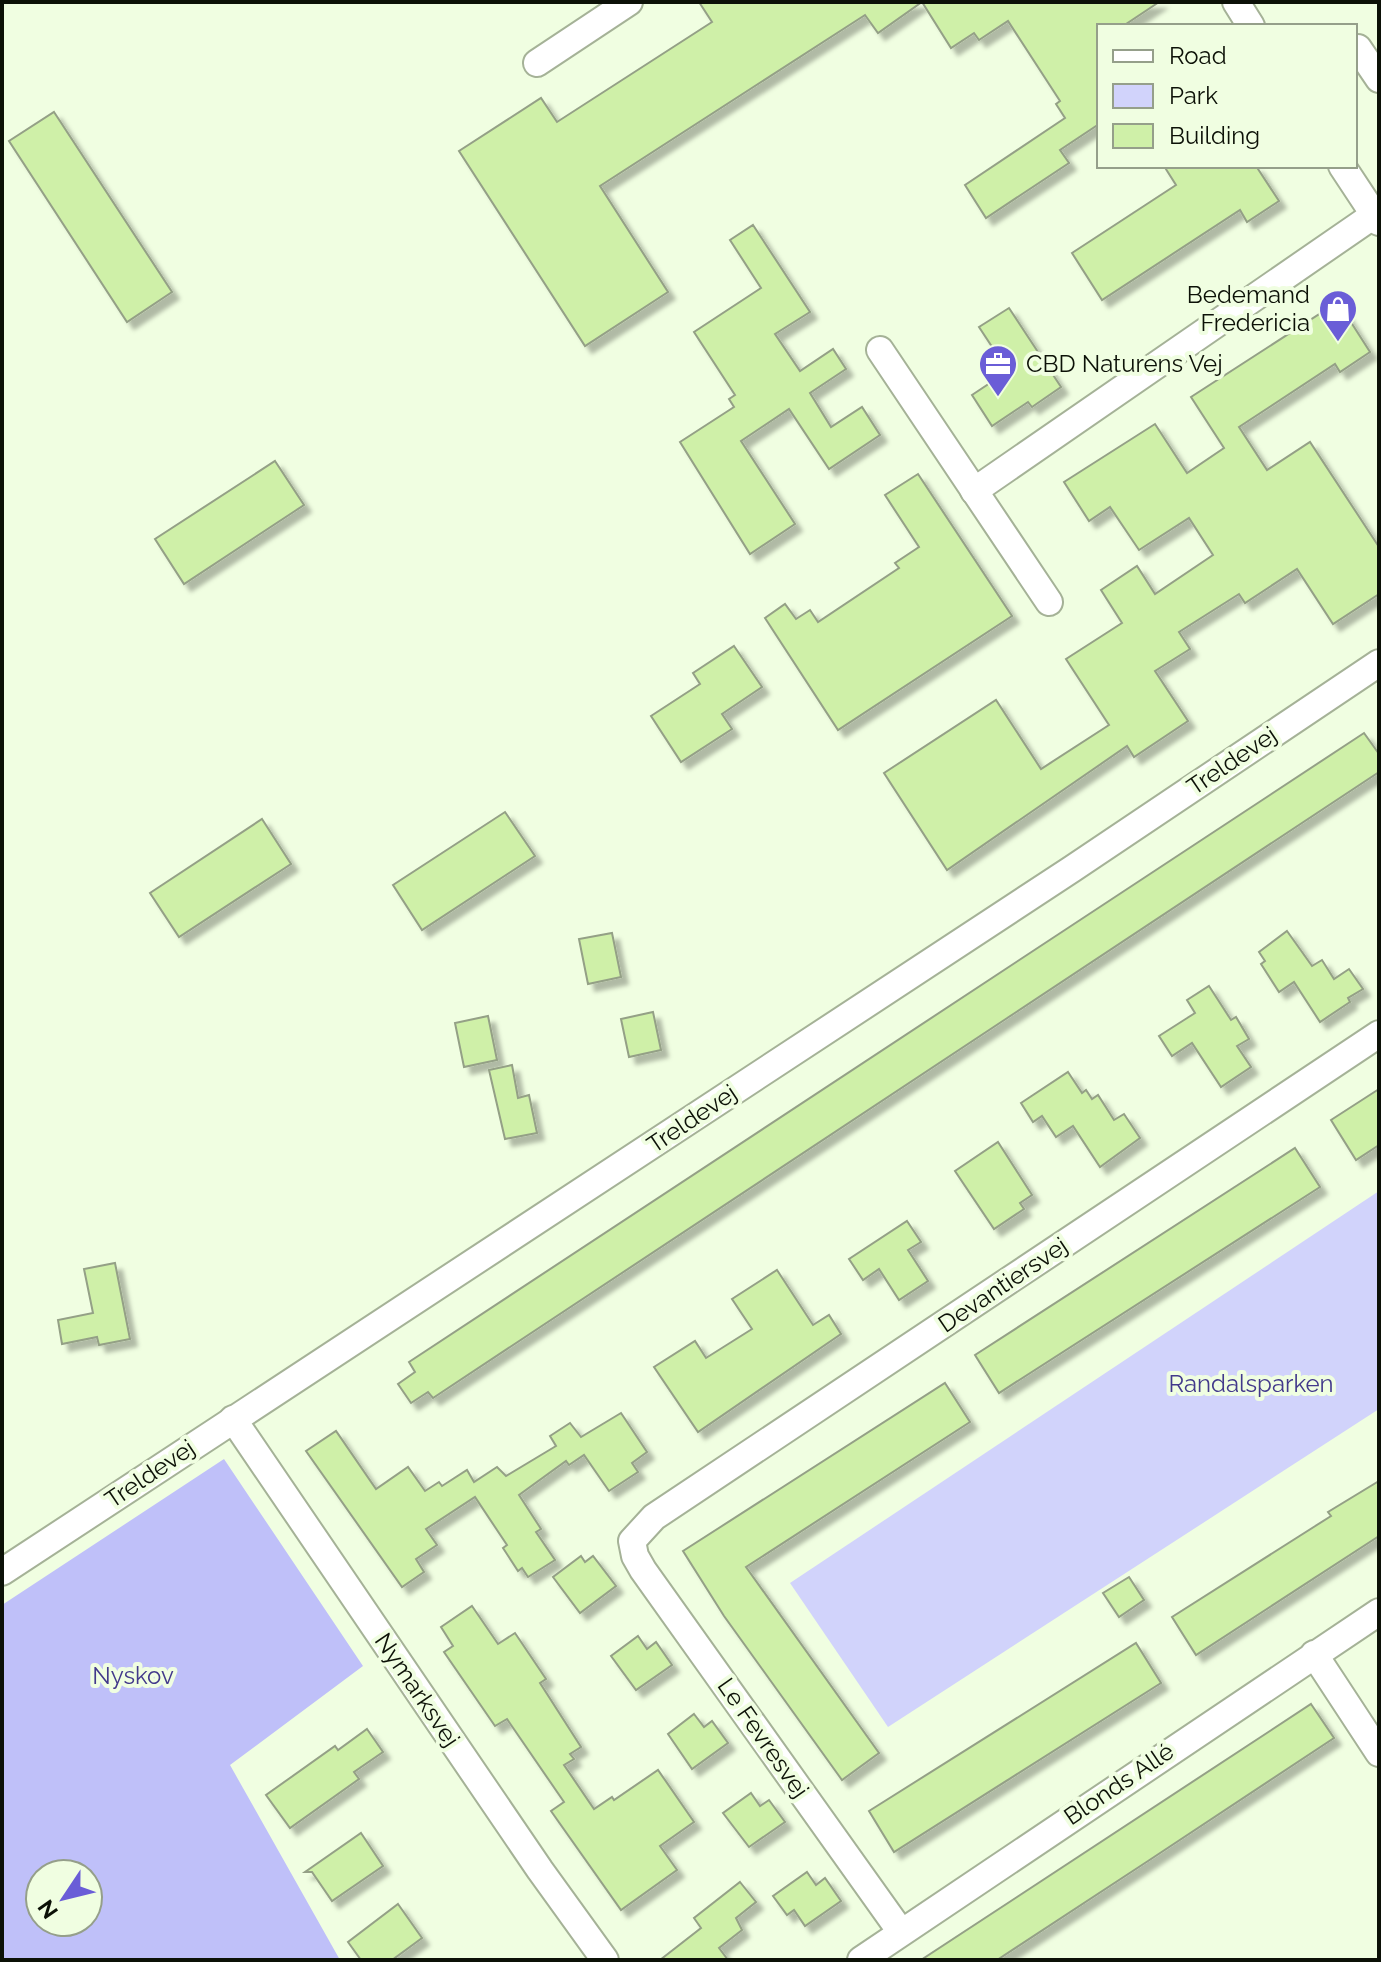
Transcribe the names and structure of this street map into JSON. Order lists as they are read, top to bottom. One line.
{"streets":{"street":["Treldevej","Devantiersvej","Nymarksvej","Le Fevresvej","Blonds Allé"]},"crossings":[["Treldevej","Nymarksvej"],["Devantiersvej","Le Fevresvej"],["Le Fevresvej","Blonds Allé"]],"parks":["Randalsparken","Nyskov"],"places":{"shop":["Bedemand Fredericia"],"office":["CBD Naturens Vej"]},"legend":["Road","Park","Building"],"north":"bottom left"}
